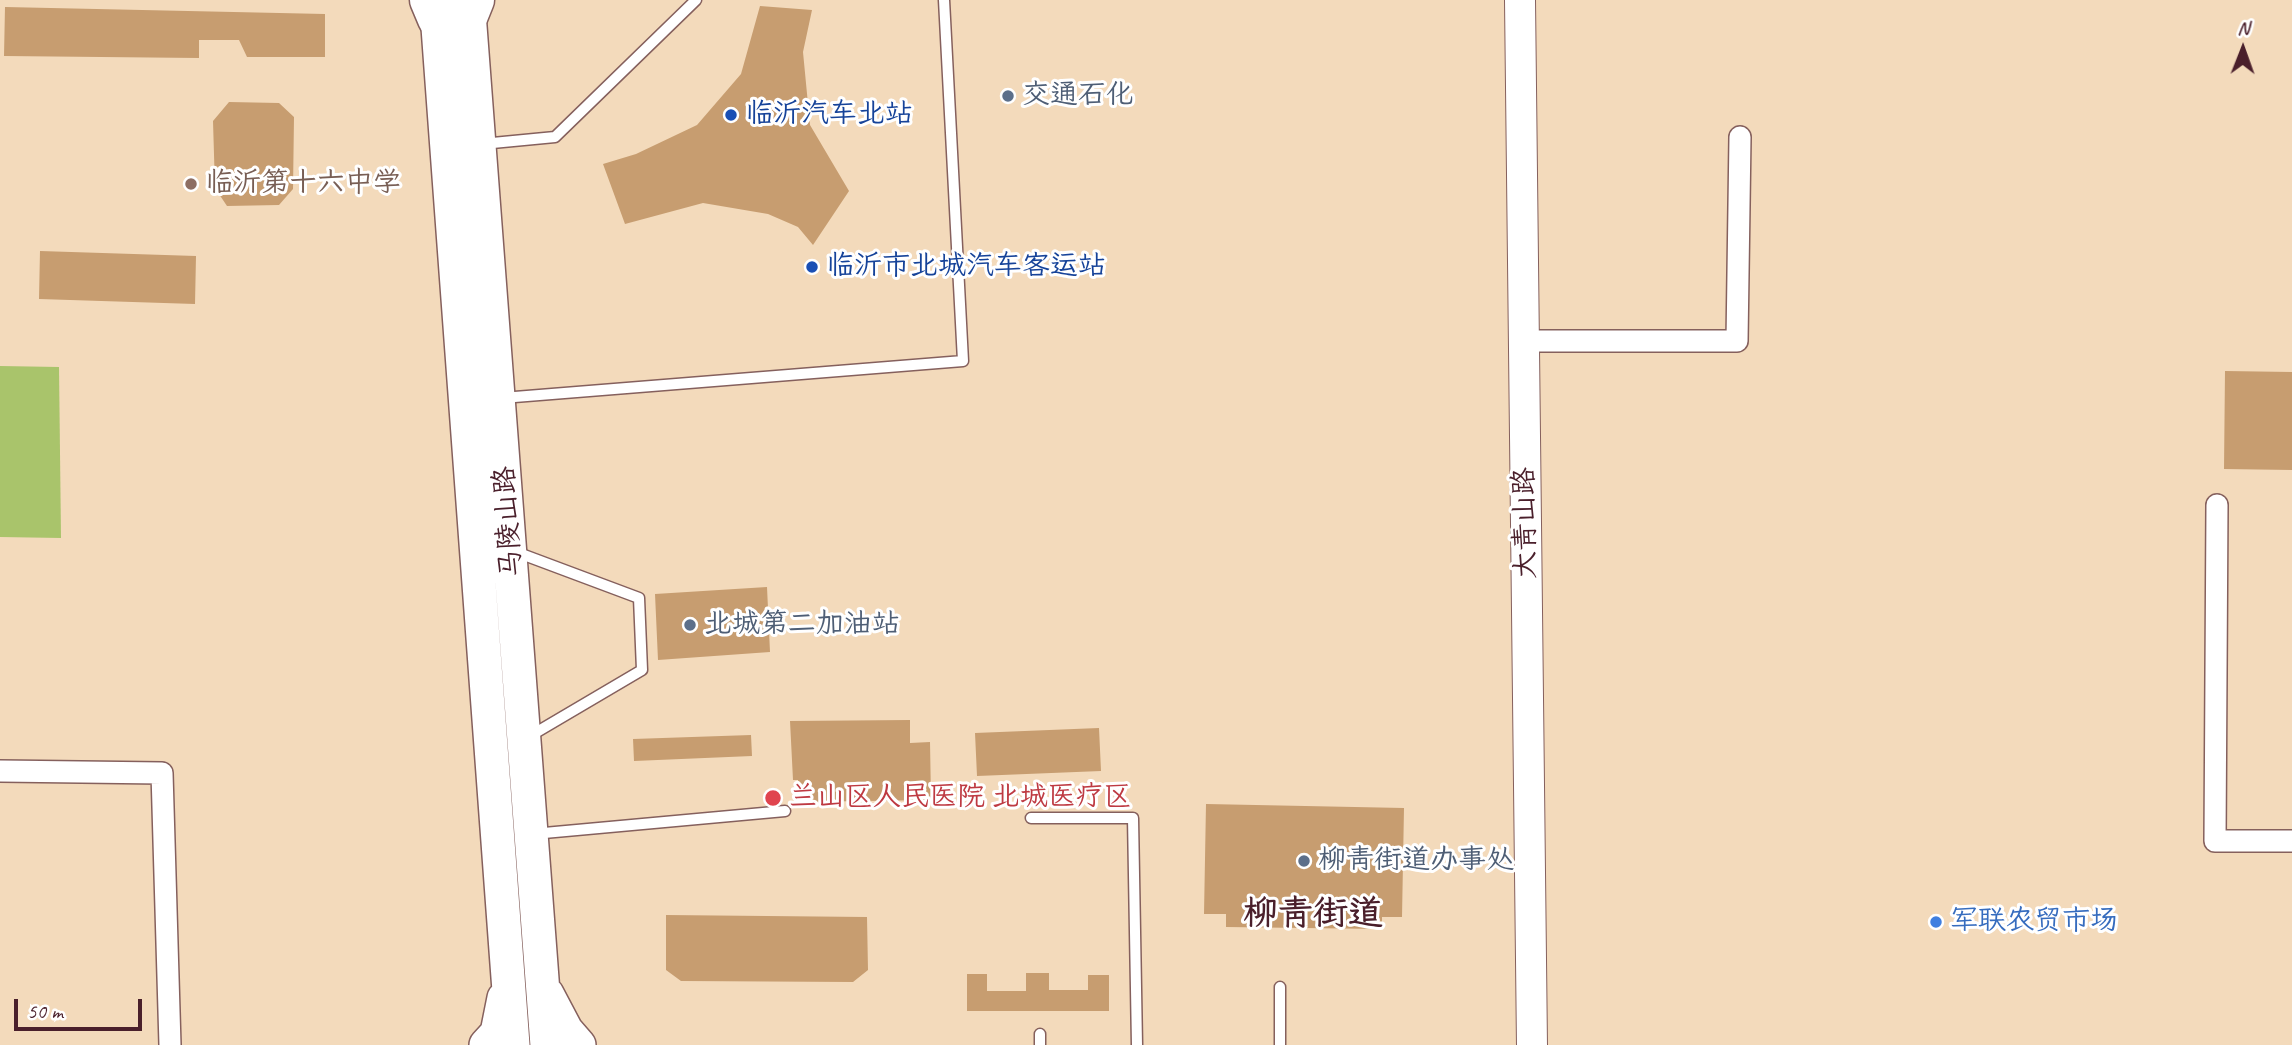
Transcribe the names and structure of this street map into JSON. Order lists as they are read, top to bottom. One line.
{"streets":{"main road":["马陵山路"],"street":["大青山路"]},"districts":["柳青街道"],"places":["交通石化","临沂汽车北站","临沂第十六中学","临沂市北城汽车客运站","北城第二加油站","兰山区人民医院 北城医疗区","柳青街道办事处","军联农贸市场"],"scale_bar":"50 m","north":"top"}
